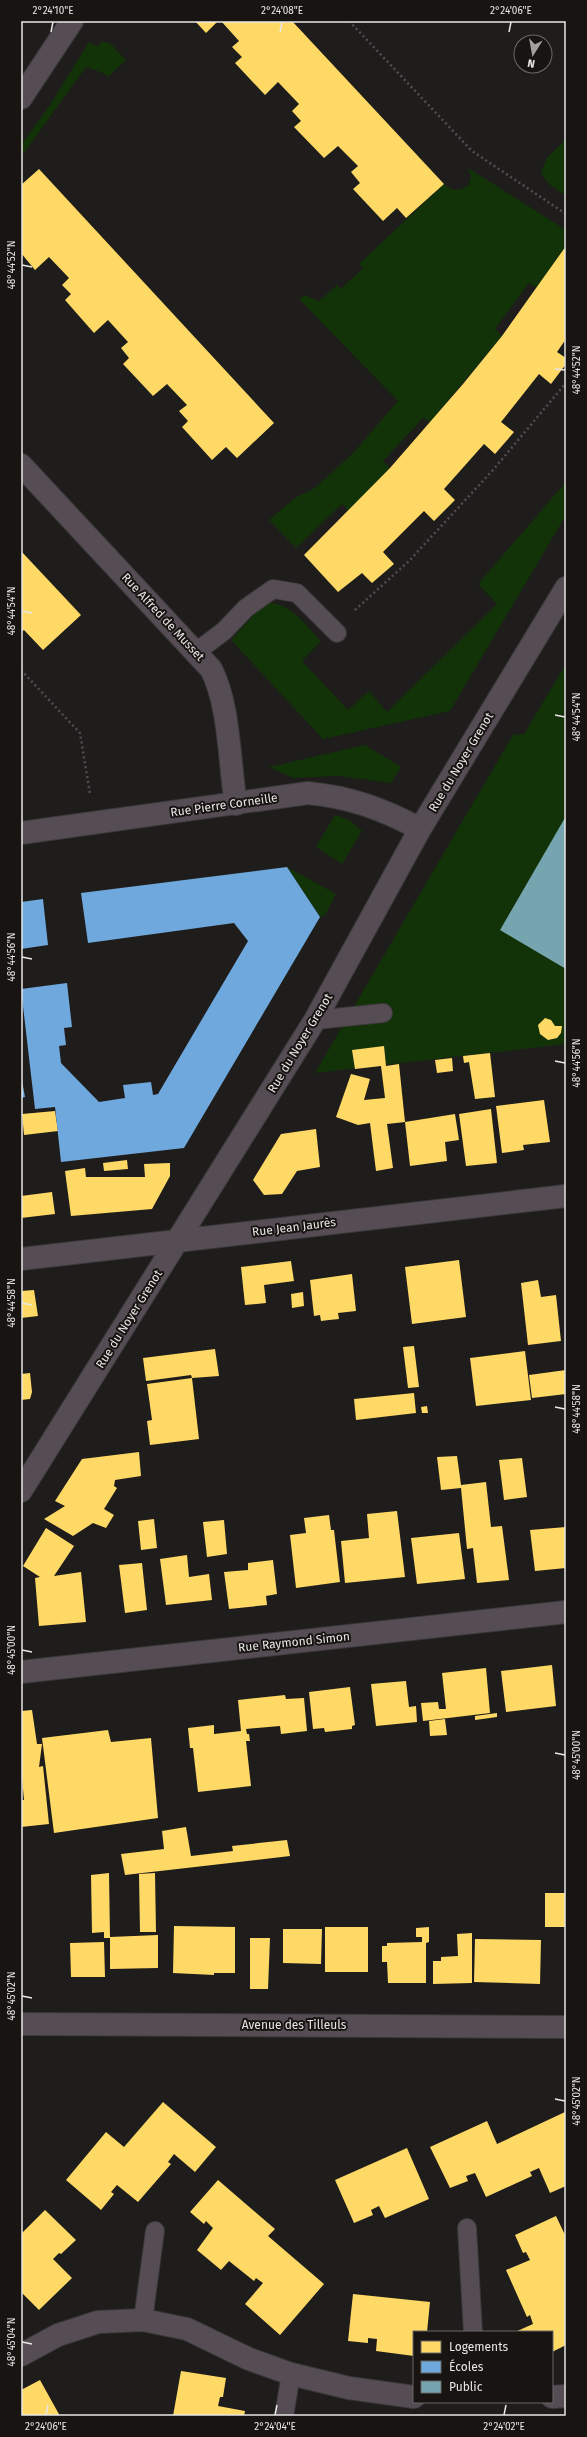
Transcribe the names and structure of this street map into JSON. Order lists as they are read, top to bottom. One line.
{"streets":{"street":["Rue Alfred de Musset","Rue du Noyer Grenot","Rue Pierre Corneille","Rue Jean Jaurès","Rue Raymond Simon","Avenue des Tilleuls"]},"crossings":[["Rue Alfred de Musset","Rue Pierre Corneille"],["Rue du Noyer Grenot","Rue Pierre Corneille"],["Rue du Noyer Grenot","Rue Jean Jaurès"]],"legend":["Logements","Écoles","Public"],"north":"bottom","coordinates":["2°24'10\"E","2°24'08\"E","2°24'06\"E","48°44'52\"N","48°44'54\"N","48°44'56\"N","48°44'58\"N","48°45'00\"N","48°45'02\"N","48°45'04\"N","2°24'04\"E","2°24'02\"E"]}
